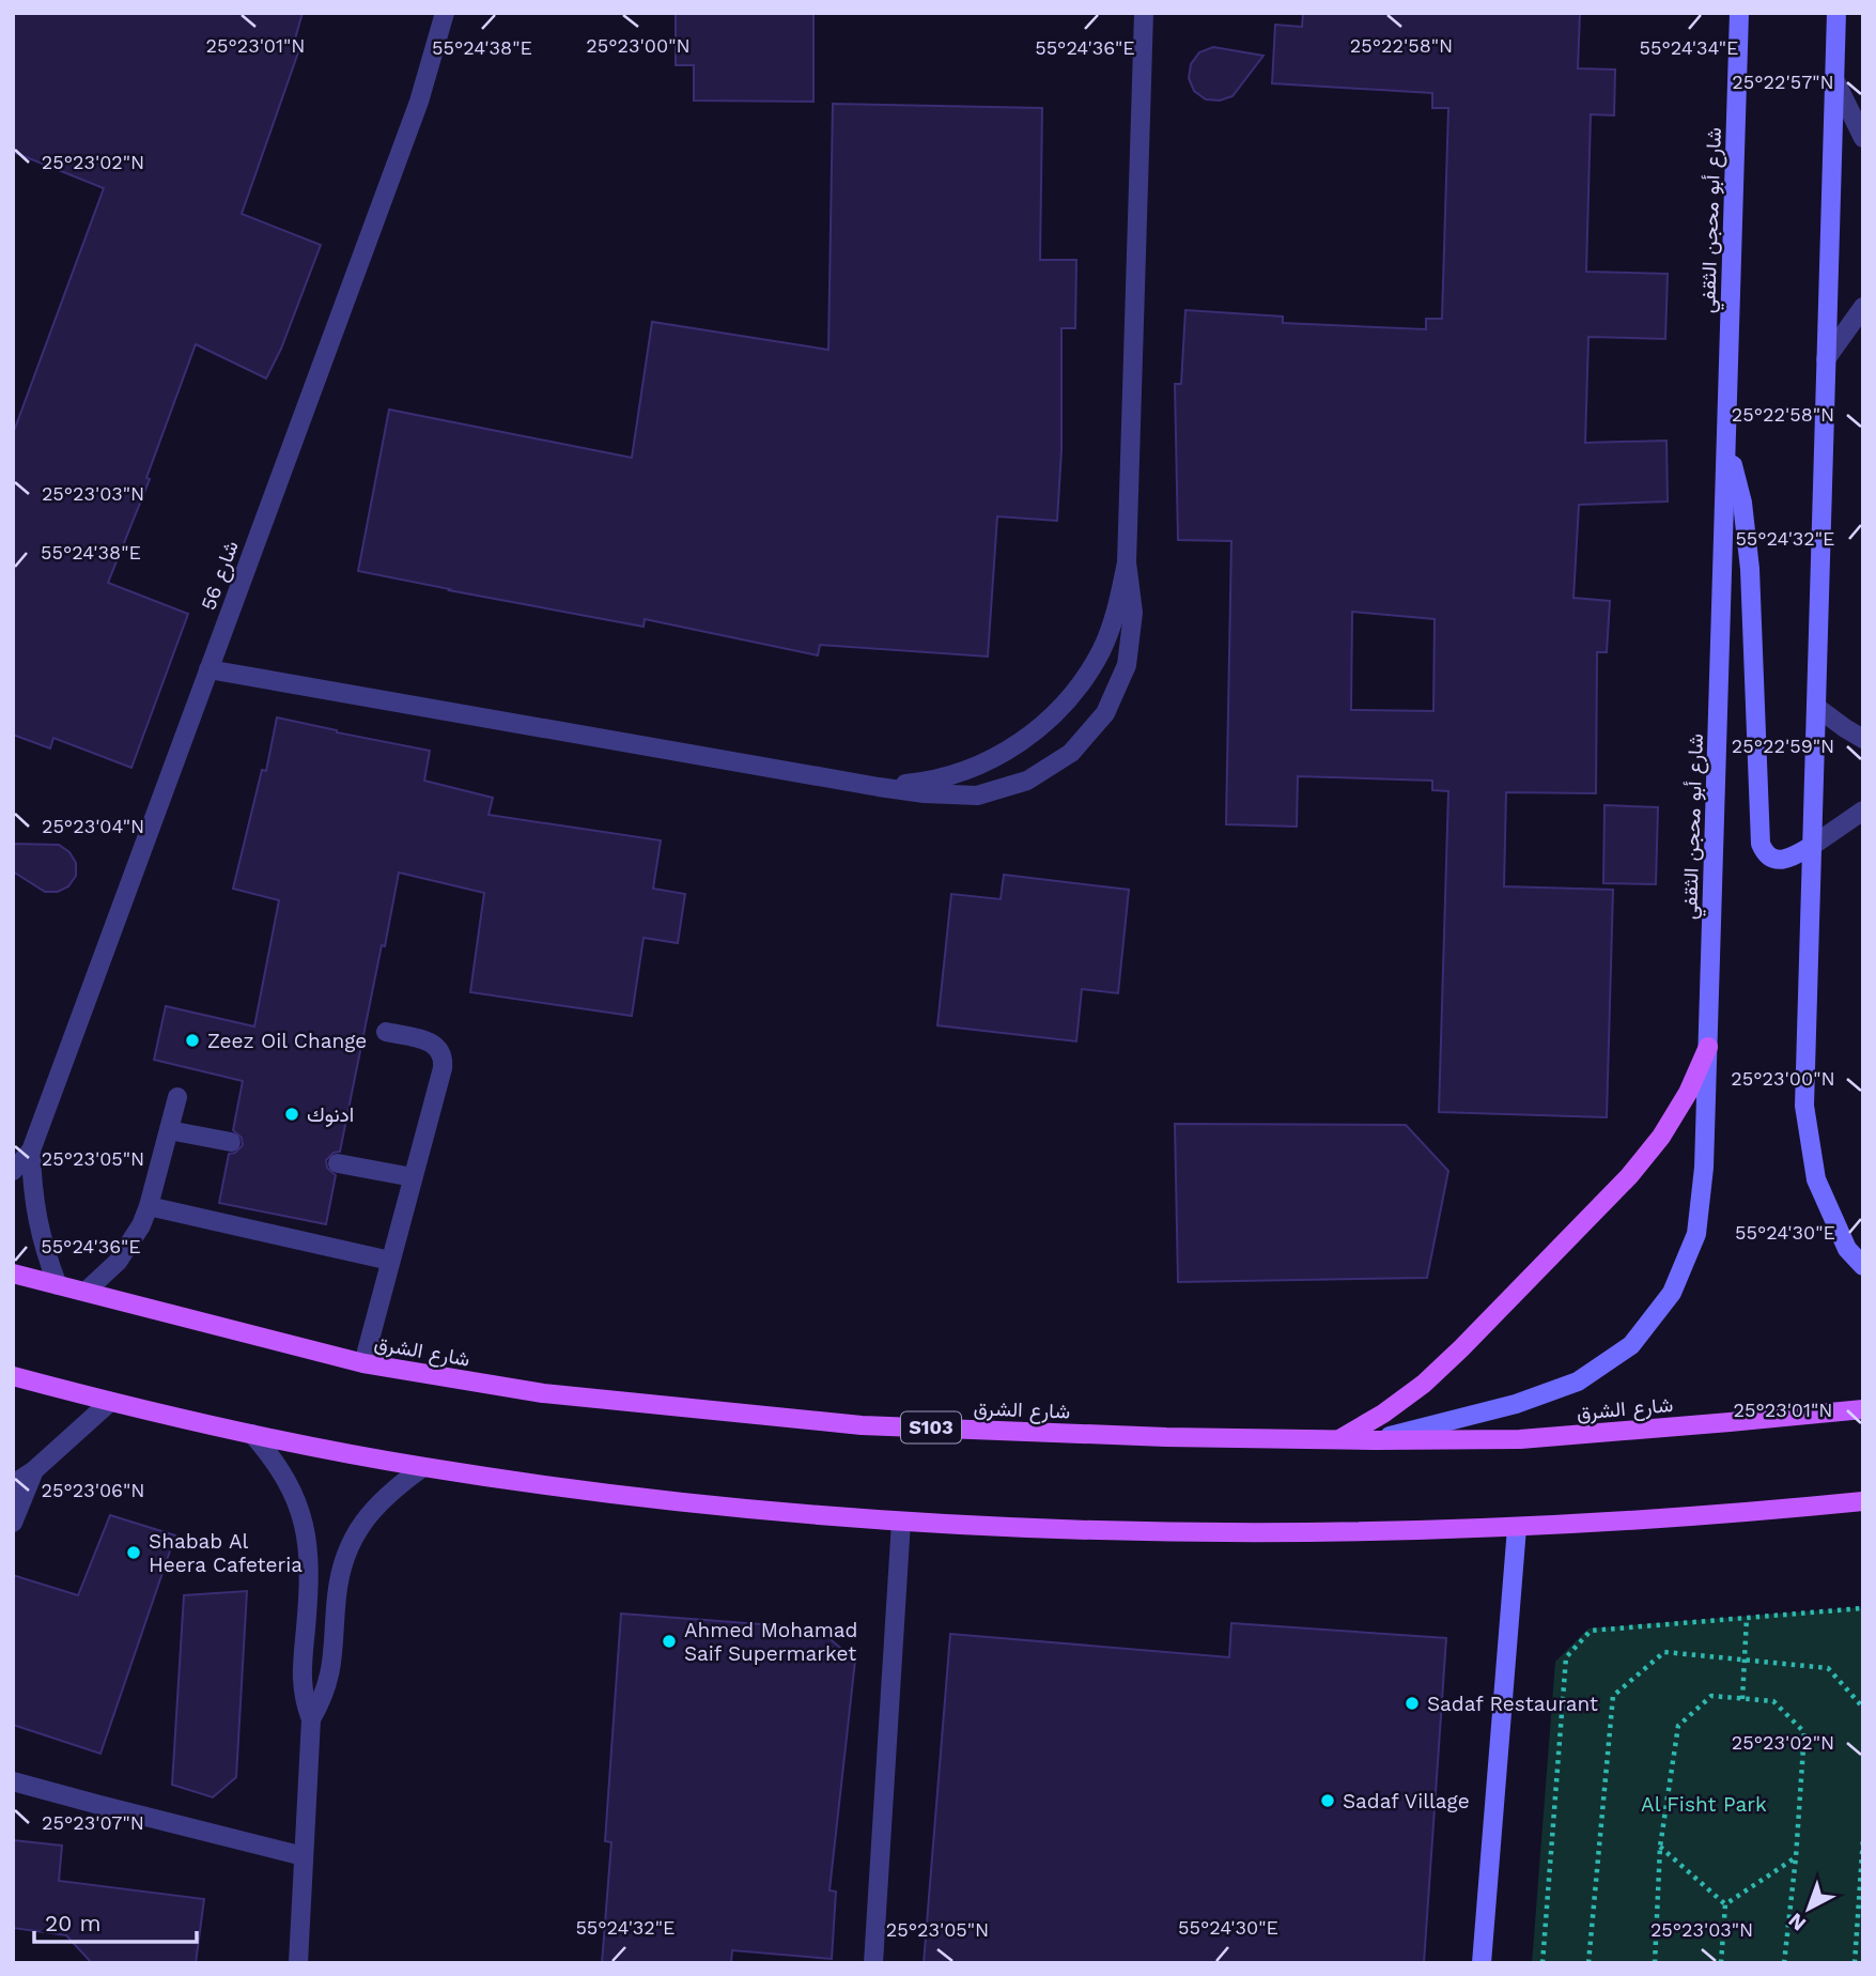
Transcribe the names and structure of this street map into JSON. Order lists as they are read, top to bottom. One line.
{"streets":{"main road":["شارع الشرق","S103"],"street":["شارع أبو محجن الثقفي","شارع 56"]},"crossings":[["شارع أبو محجن الثقفي","شارع الشرق"],["شارع 56","شارع الشرق"]],"parks":["Al Fisht Park"],"places":["Zeez Oil Change","ادنوك","Shabab Al Heera Cafeteria","Ahmed Mohamad Saif Supermarket","Sadaf Restaurant","Sadaf Village"],"scale_bar":"20 m","north":"bottom left","coordinates":["25°22'58\"N","25°23'01\"N","25°23'00\"N","55°24'38\"E","55°24'36\"E","55°24'34\"E","25°22'57\"N","25°23'02\"N","25°23'03\"N","55°24'32\"E","25°22'59\"N","25°23'04\"N","25°23'05\"N","55°24'30\"E","25°23'06\"N","25°23'07\"N"]}
